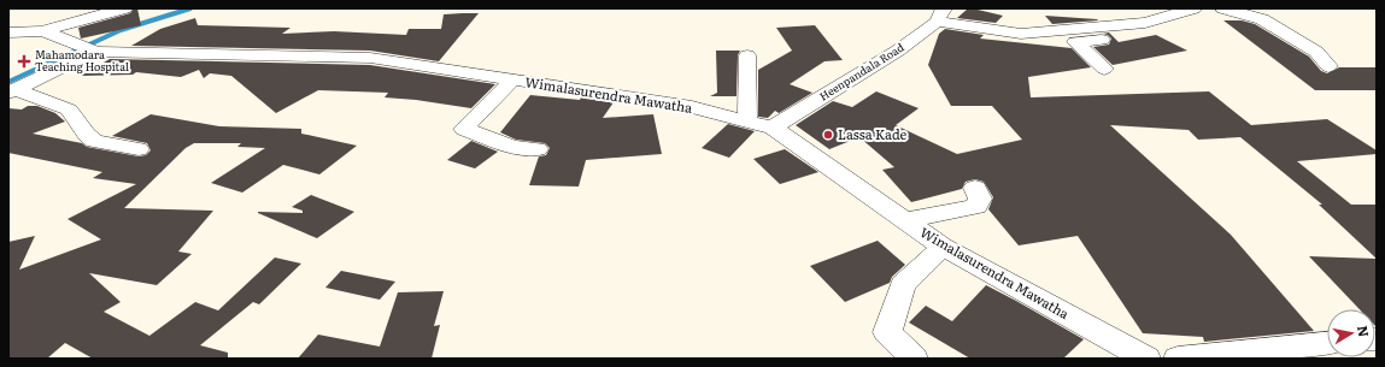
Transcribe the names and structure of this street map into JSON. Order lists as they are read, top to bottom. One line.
{"streets":{"street":["Heenpandala Road","Wimalasurendra Mawatha"]},"crossings":[["Heenpandala Road","Wimalasurendra Mawatha"]],"places":{"health":["Mahamodara Teaching Hospital"],"other":["Lassa Kade"]},"north":"right"}
